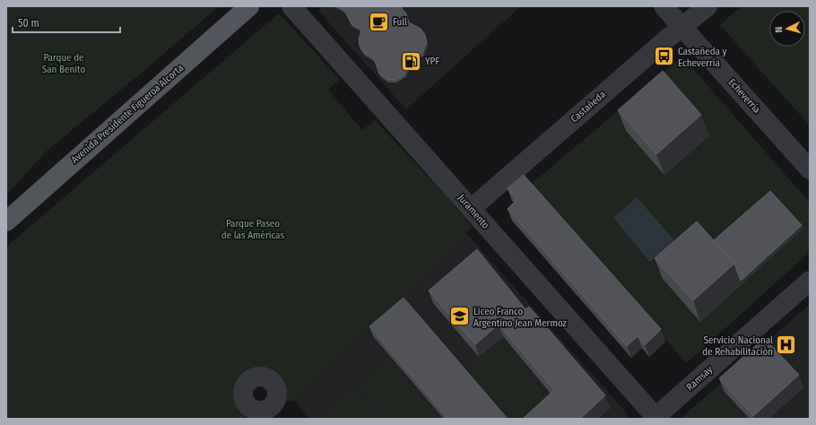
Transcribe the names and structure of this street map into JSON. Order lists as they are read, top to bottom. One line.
{"streets":{"main road":["Avenida Presidente Figueroa Alcorta"],"street":["Echeverría","Castañeda","Juramento","Ramsay"]},"crossings":[["Echeverría","Castañeda"],["Castañeda","Juramento"],["Juramento","Ramsay"]],"parks":["Parque de San Benito","Parque Paseo de las Américas"],"places":{"cafe":["Full"],"bus stop":["Castañeda y Echeverría"],"fuel station":["YPF"],"school or university":["Liceo Franco Argentino Jean Mermoz"],"hospital":["Servicio Nacional de Rehabilitación"]},"scale_bar":"50 m","north":"left"}
